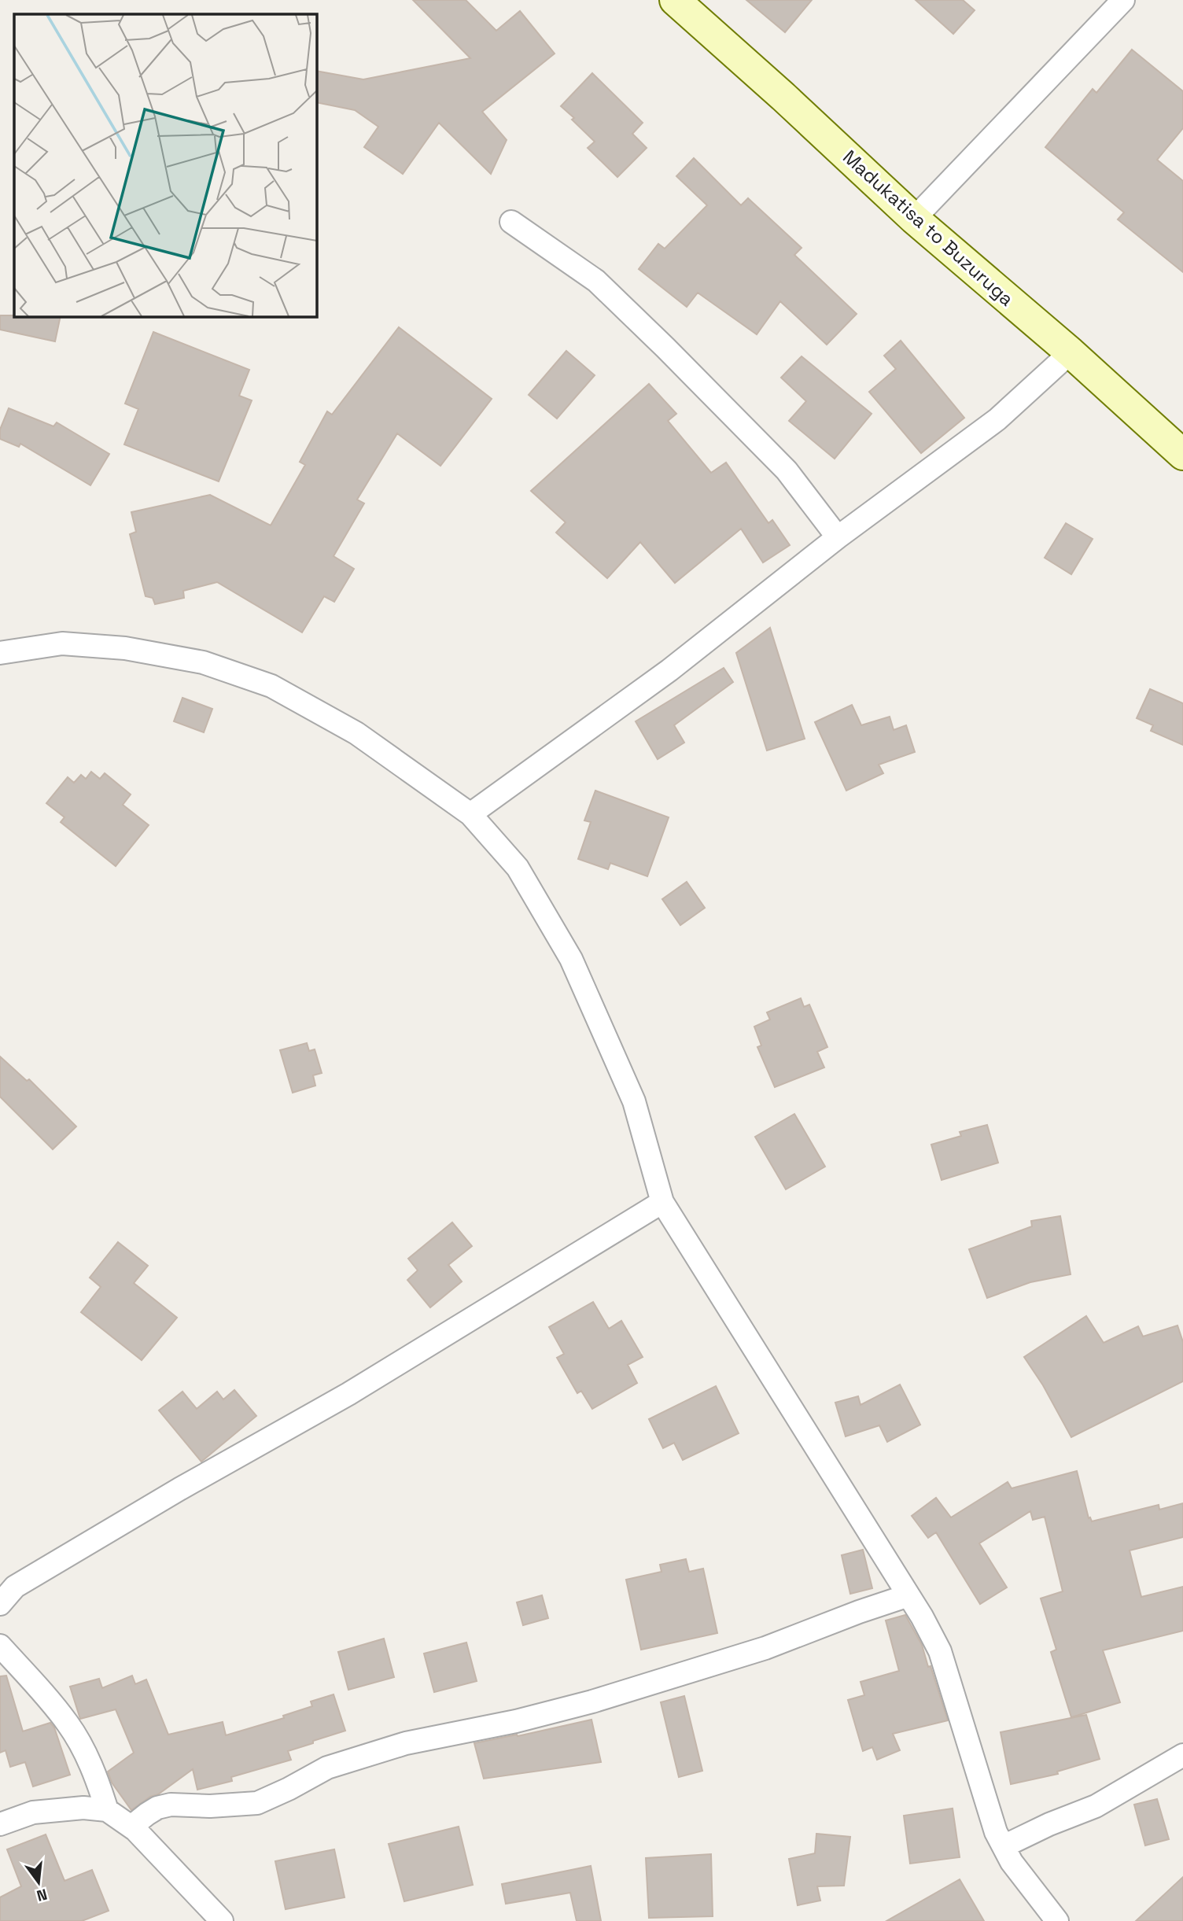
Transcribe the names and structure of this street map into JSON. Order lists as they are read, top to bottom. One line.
{"streets":{"main road":["Madukatisa to Buzuruga"]},"north":"bottom"}
